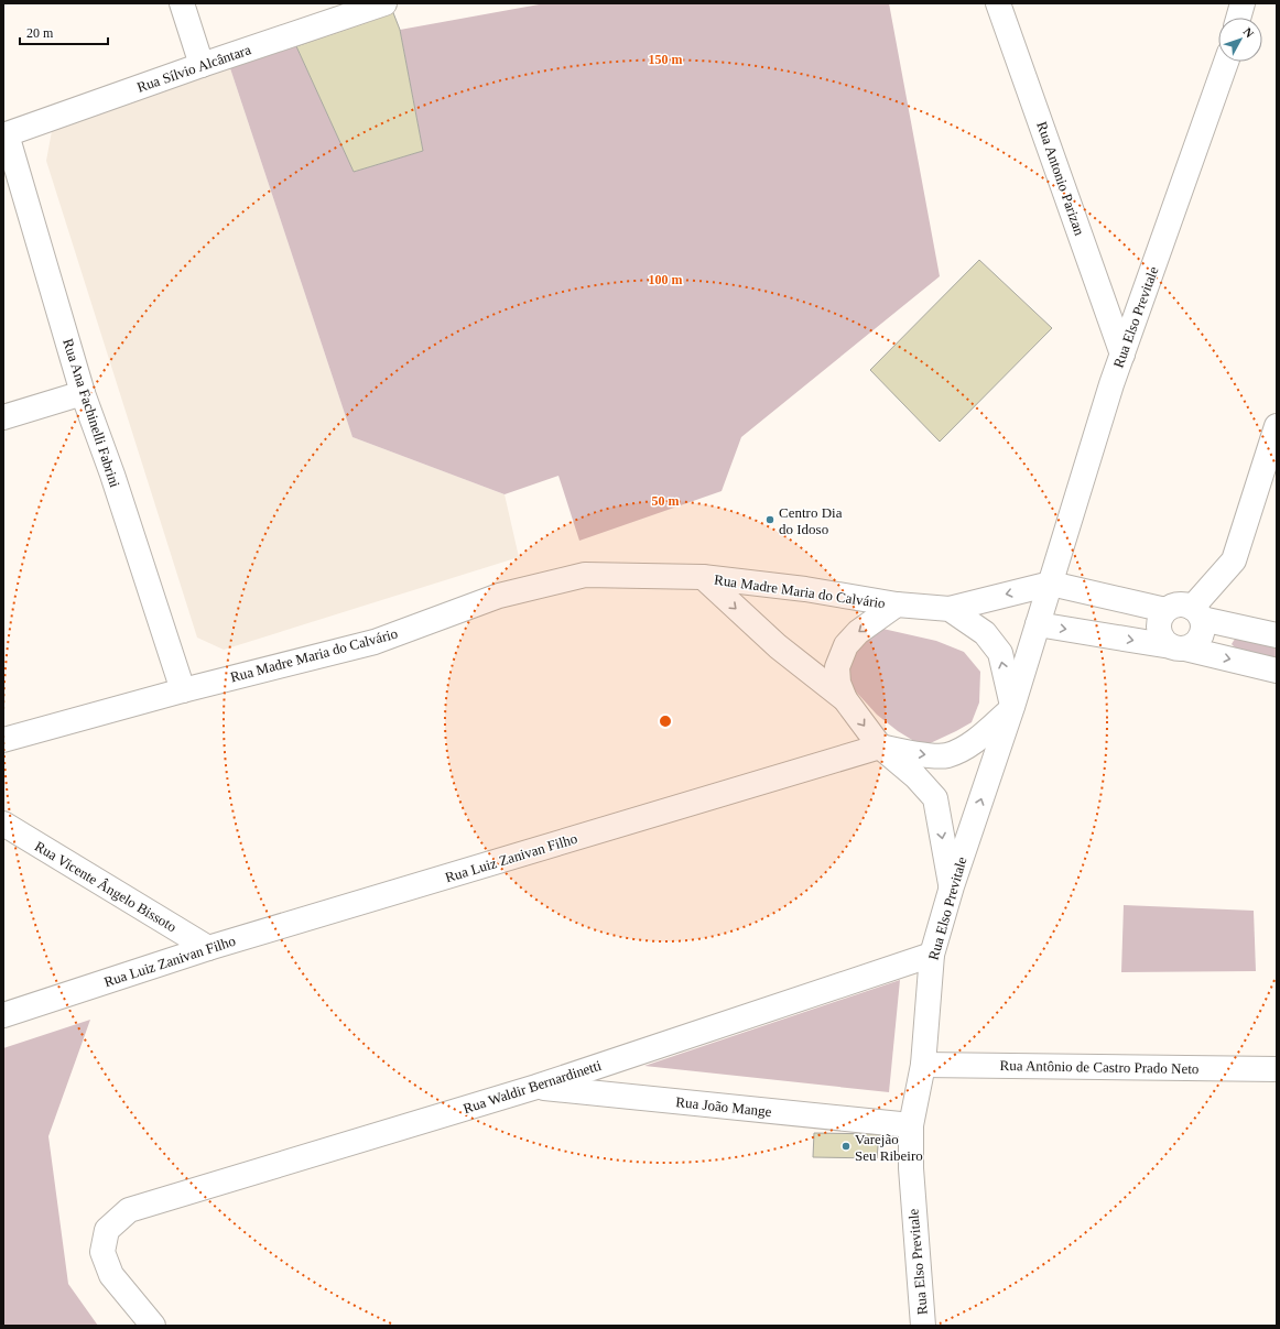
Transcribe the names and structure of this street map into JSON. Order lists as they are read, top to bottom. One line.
{"streets":{"street":["Rua Sílvio Alcântara","Rua Antonio Parizan","Rua Elso Previtale","Rua Ana Fachinelli Fabrini","Rua Madre Maria do Calvário","Rua Luiz Zanivan Filho","Rua Vicente Ângelo Bissoto","Rua Antônio de Castro Prado Neto","Rua Waldir Bernardinetti","Rua João Mange"]},"crossings":[["Rua Sílvio Alcântara","Rua Ana Fachinelli Fabrini"],["Rua Antonio Parizan","Rua Elso Previtale"],["Rua Elso Previtale","Rua Madre Maria do Calvário"],["Rua Elso Previtale","Rua Luiz Zanivan Filho"],["Rua Elso Previtale","Rua Antônio de Castro Prado Neto"],["Rua Elso Previtale","Rua Waldir Bernardinetti"],["Rua Elso Previtale","Rua João Mange"],["Rua Ana Fachinelli Fabrini","Rua Madre Maria do Calvário"],["Rua Madre Maria do Calvário","Rua Luiz Zanivan Filho"],["Rua Luiz Zanivan Filho","Rua Vicente Ângelo Bissoto"],["Rua Waldir Bernardinetti","Rua João Mange"]],"places":["Centro Dia do Idoso","Varejão Seu Ribeiro"],"scale_bar":"20 m","north":"top right","rings":["150 m","100 m","50 m"]}
